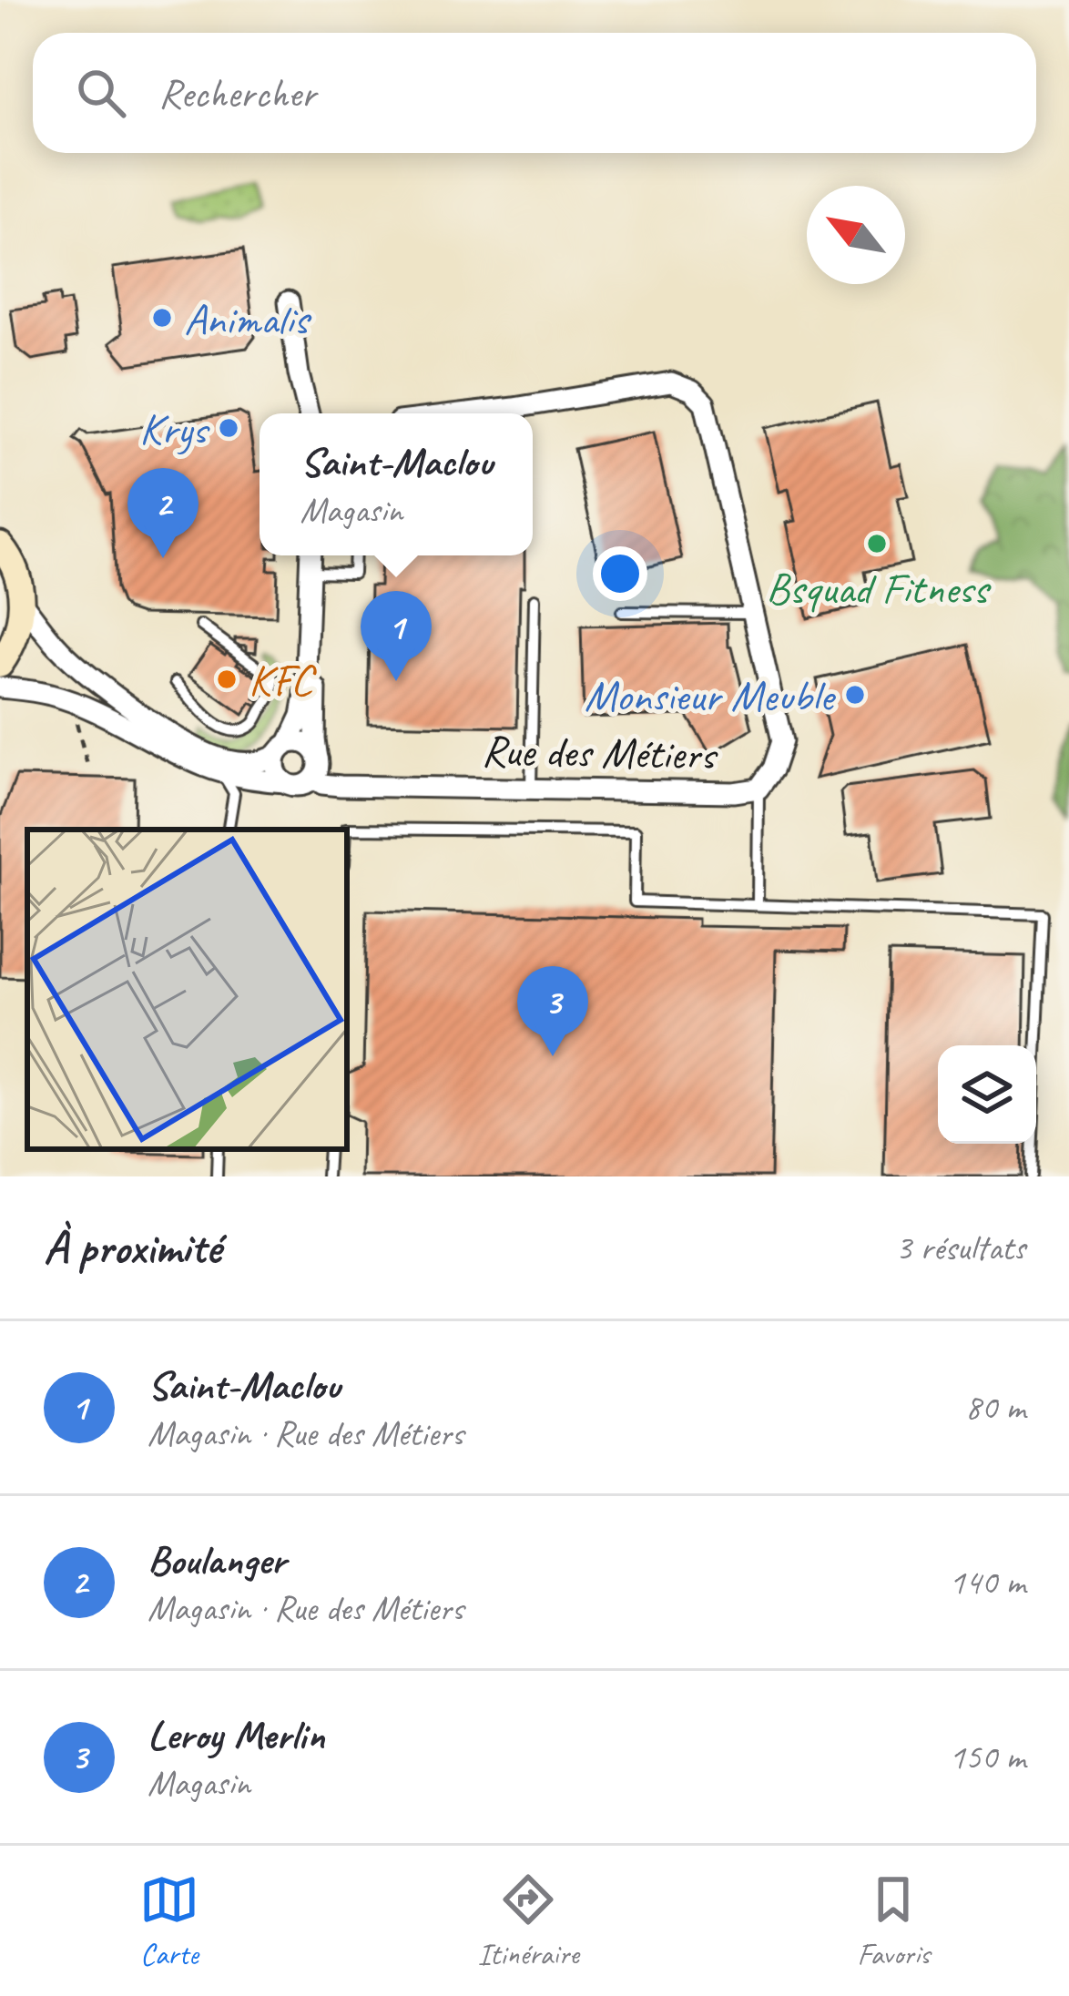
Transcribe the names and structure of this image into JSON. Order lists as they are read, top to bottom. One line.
{"streets":{"street":["Rue des Métiers"]},"places":["Animalis","Krys","Bsquad Fitness","KFC","Monsieur Meuble"],"north":"top left","page":{"search":"Rechercher","popup":["Saint-Maclou","Magasin"],"pins":["2","1","3"],"heading":["À proximité","3 résultats"],"list":[{"mark":"1","name":"Saint-Maclou","note":"Magasin · Rue des Métiers","value":"80 m"},{"mark":"2","name":"Boulanger","note":"Magasin · Rue des Métiers","value":"140 m"},{"mark":"3","name":"Leroy Merlin","note":"Magasin","value":"150 m"}],"nav":["Carte","Itinéraire","Favoris"]}}
